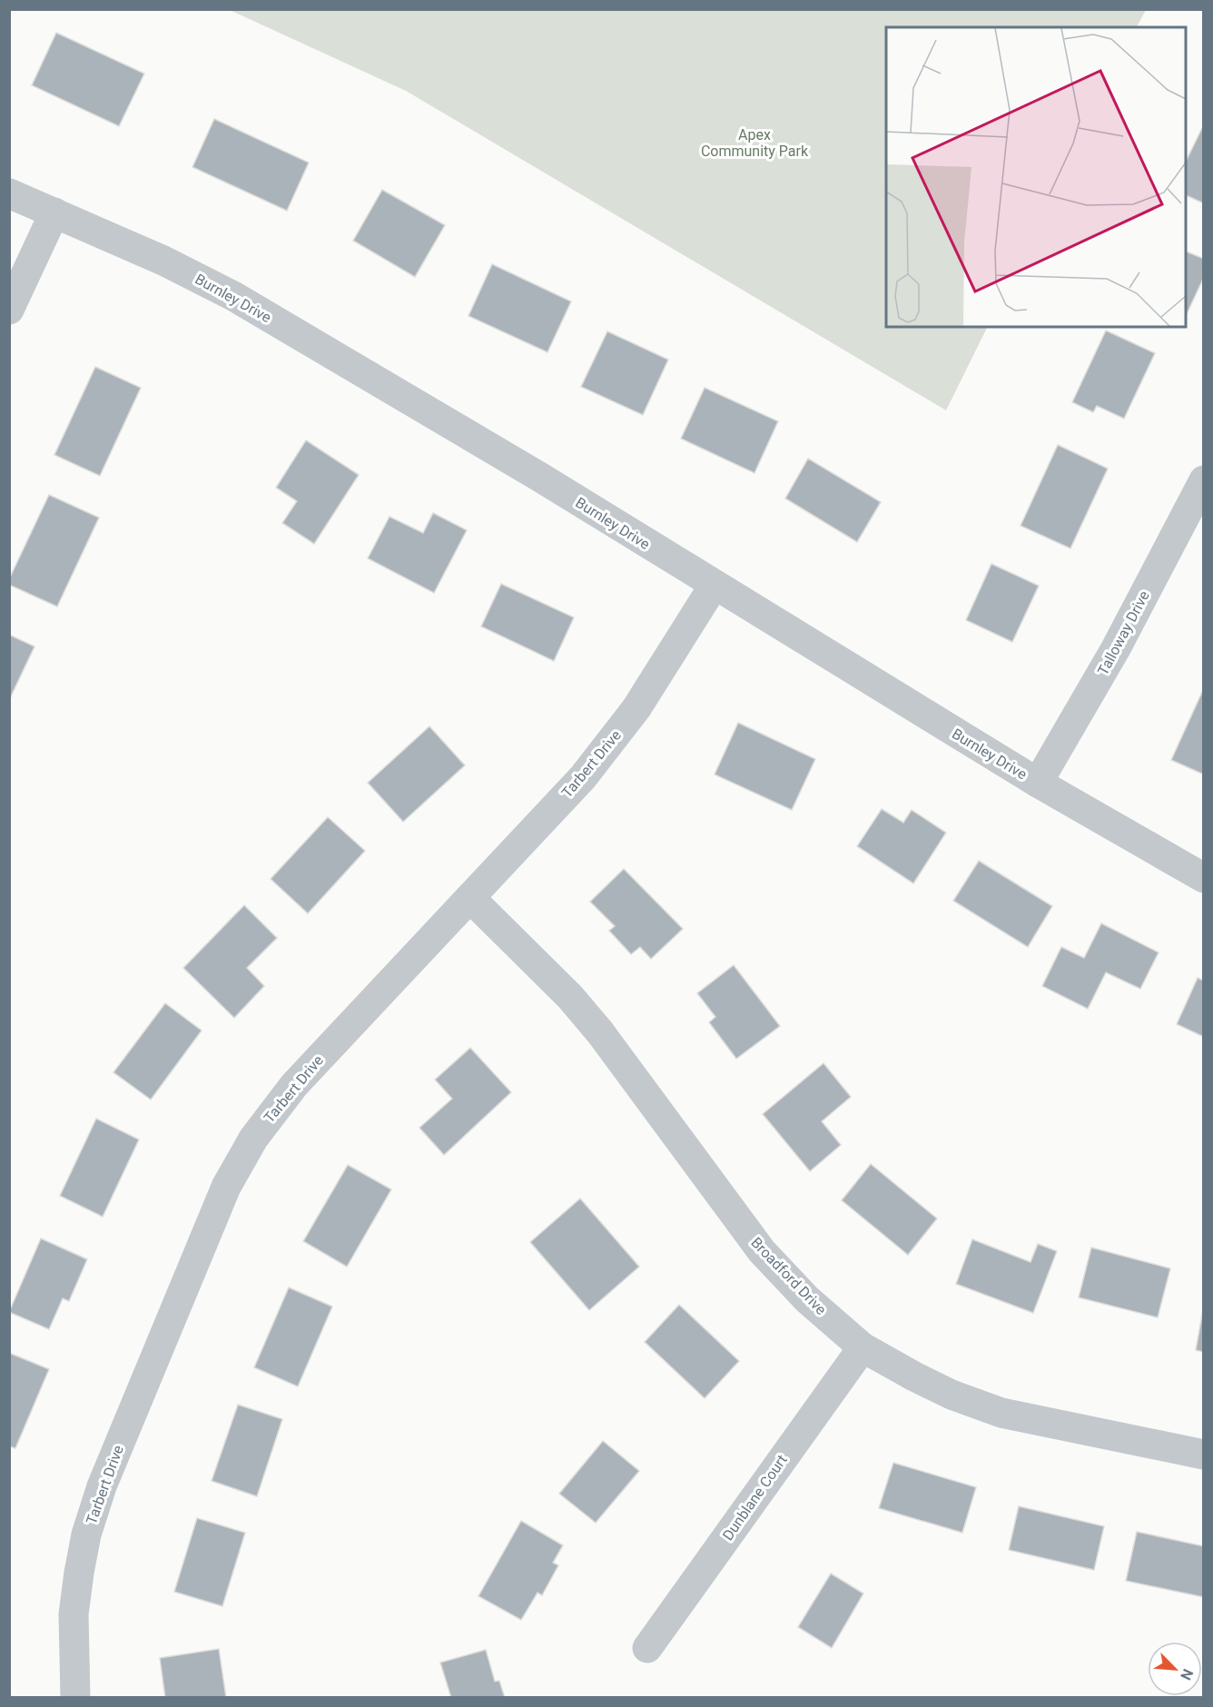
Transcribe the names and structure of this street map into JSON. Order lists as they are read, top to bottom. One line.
{"streets":{"street":["Burnley Drive","Talloway Drive","Tarbert Drive","Broadford Drive","Dunblane Court"]},"crossings":[["Burnley Drive","Talloway Drive"],["Burnley Drive","Tarbert Drive"],["Tarbert Drive","Broadford Drive"],["Broadford Drive","Dunblane Court"]],"parks":["Apex Community Park"],"north":"bottom right"}
